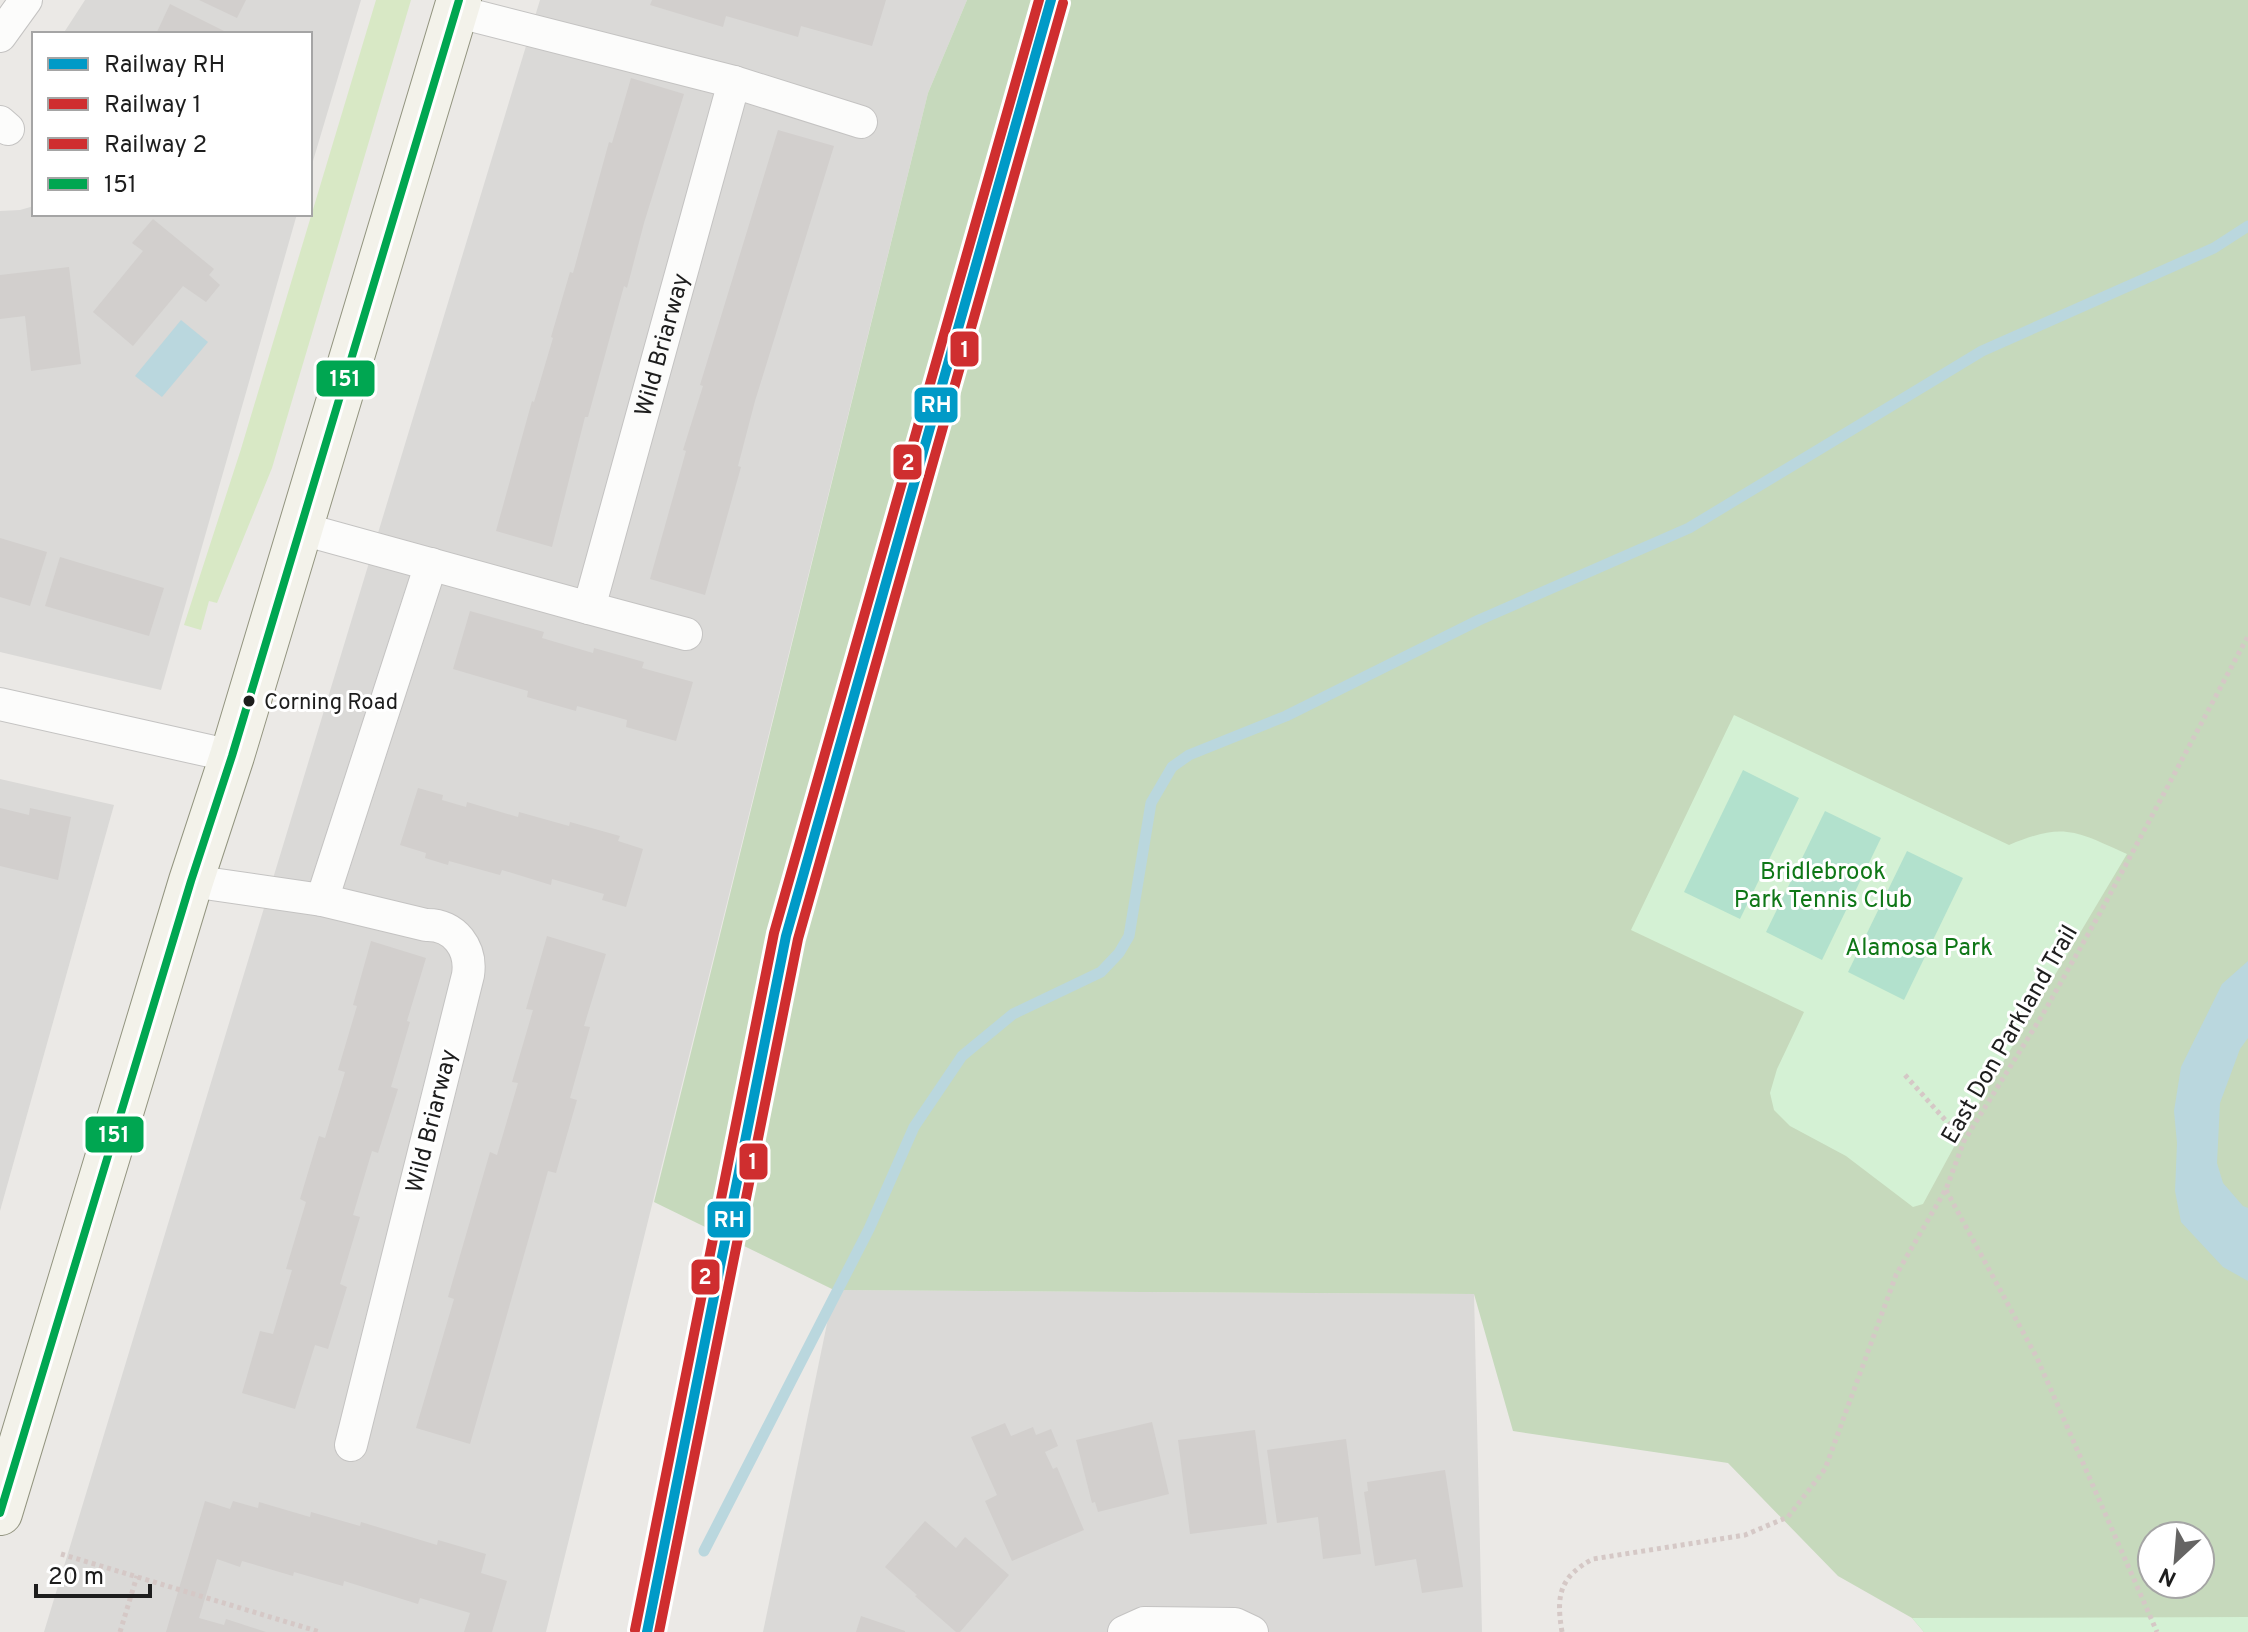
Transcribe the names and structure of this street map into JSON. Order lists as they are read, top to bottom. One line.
{"streets":{"street":["Wild Briarway"],"path":["East Don Parkland Trail"]},"parks":["Bridlebrook Park Tennis Club","Alamosa Park"],"places":["Corning Road"],"lines":["rail line RH","rail line 2","transit line 151","rail line 1"],"legend":["Railway RH","Railway 1","Railway 2","151"],"scale_bar":"20 m","north":"bottom left"}
